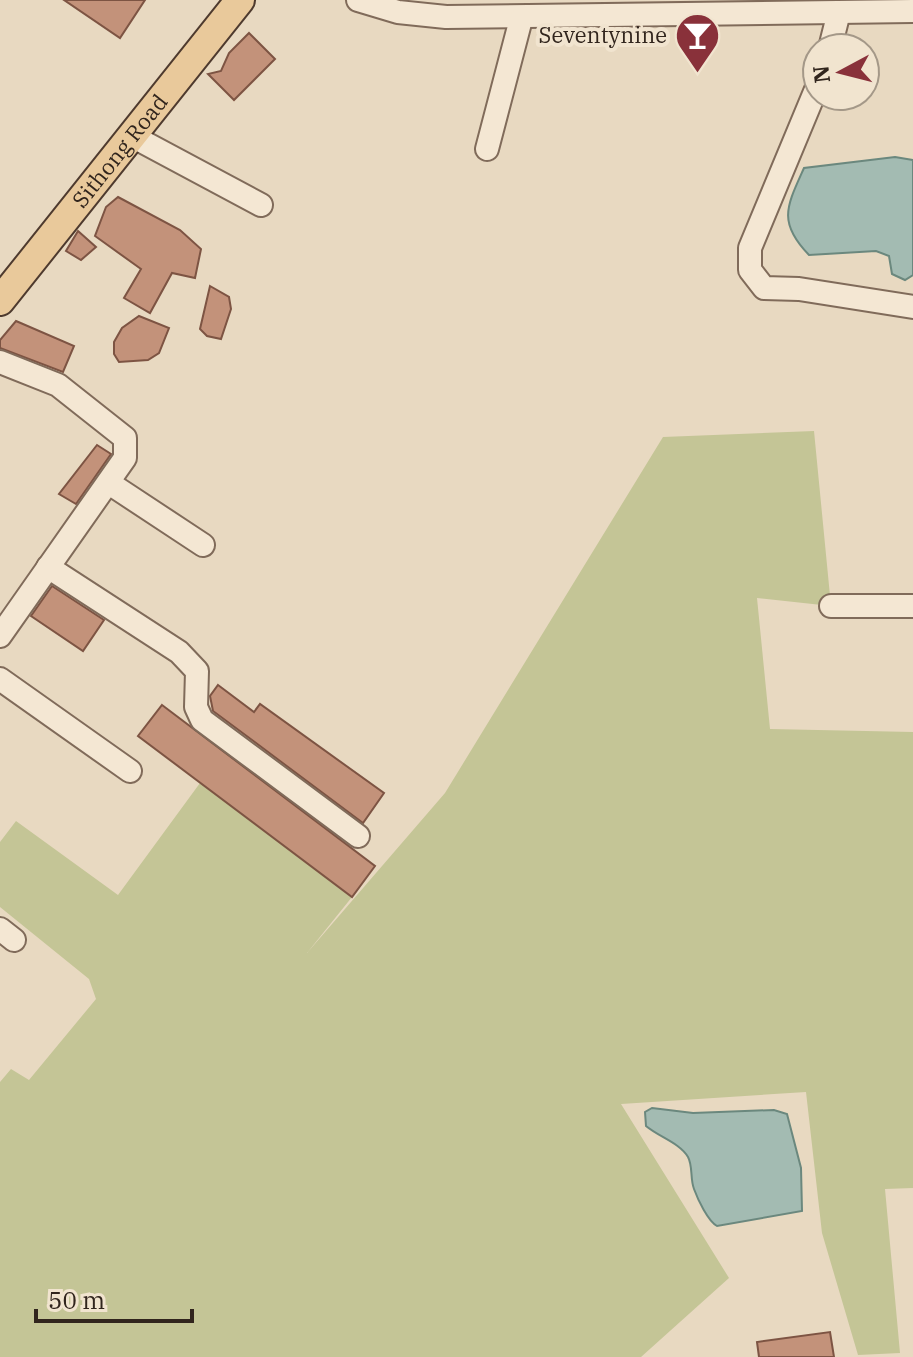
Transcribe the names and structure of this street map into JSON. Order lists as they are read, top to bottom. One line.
{"streets":{"main road":["Sithong Road"]},"places":{"bar":["Seventynine"]},"scale_bar":"50 m","north":"left"}
